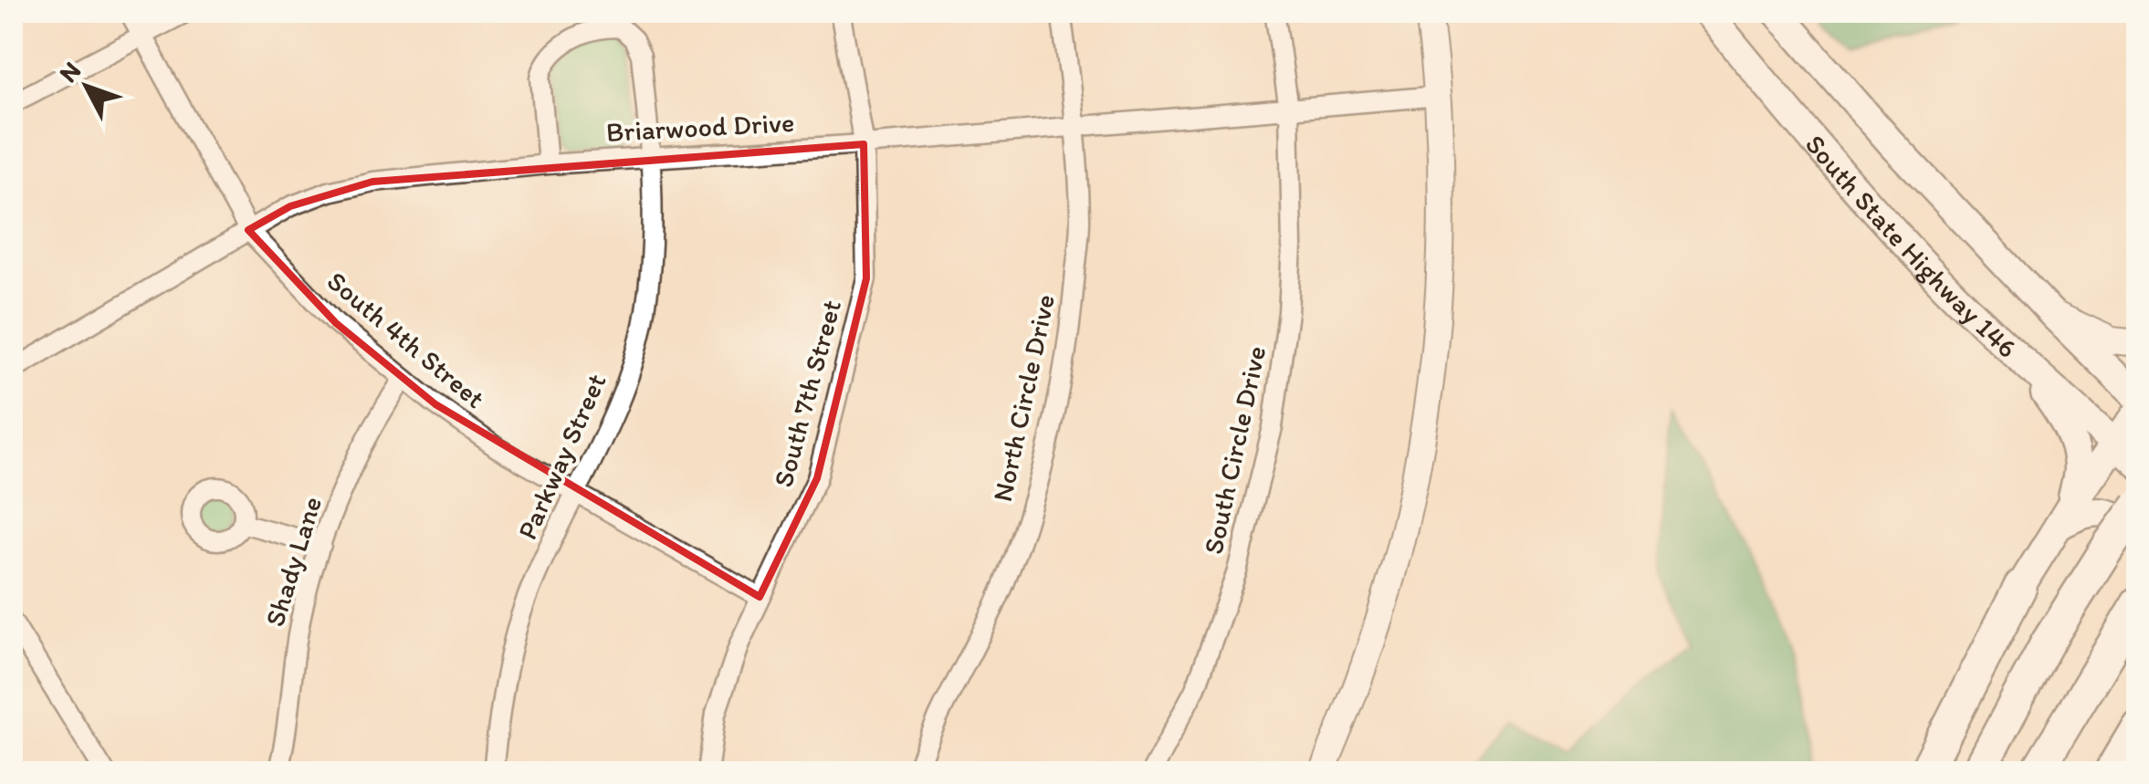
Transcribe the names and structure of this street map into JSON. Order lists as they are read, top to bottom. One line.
{"streets":{"main road":["South State Highway 146"],"street":["Briarwood Drive","South 4th Street","South 7th Street","North Circle Drive","South Circle Drive","Parkway Street","Shady Lane"]},"crossings":[["Briarwood Drive","South 4th Street"],["Briarwood Drive","South 7th Street"],["Briarwood Drive","North Circle Drive"],["Briarwood Drive","South Circle Drive"],["Briarwood Drive","Parkway Street"],["South 4th Street","South 7th Street"],["South 4th Street","Parkway Street"],["South 4th Street","Shady Lane"]],"north":"top left"}
